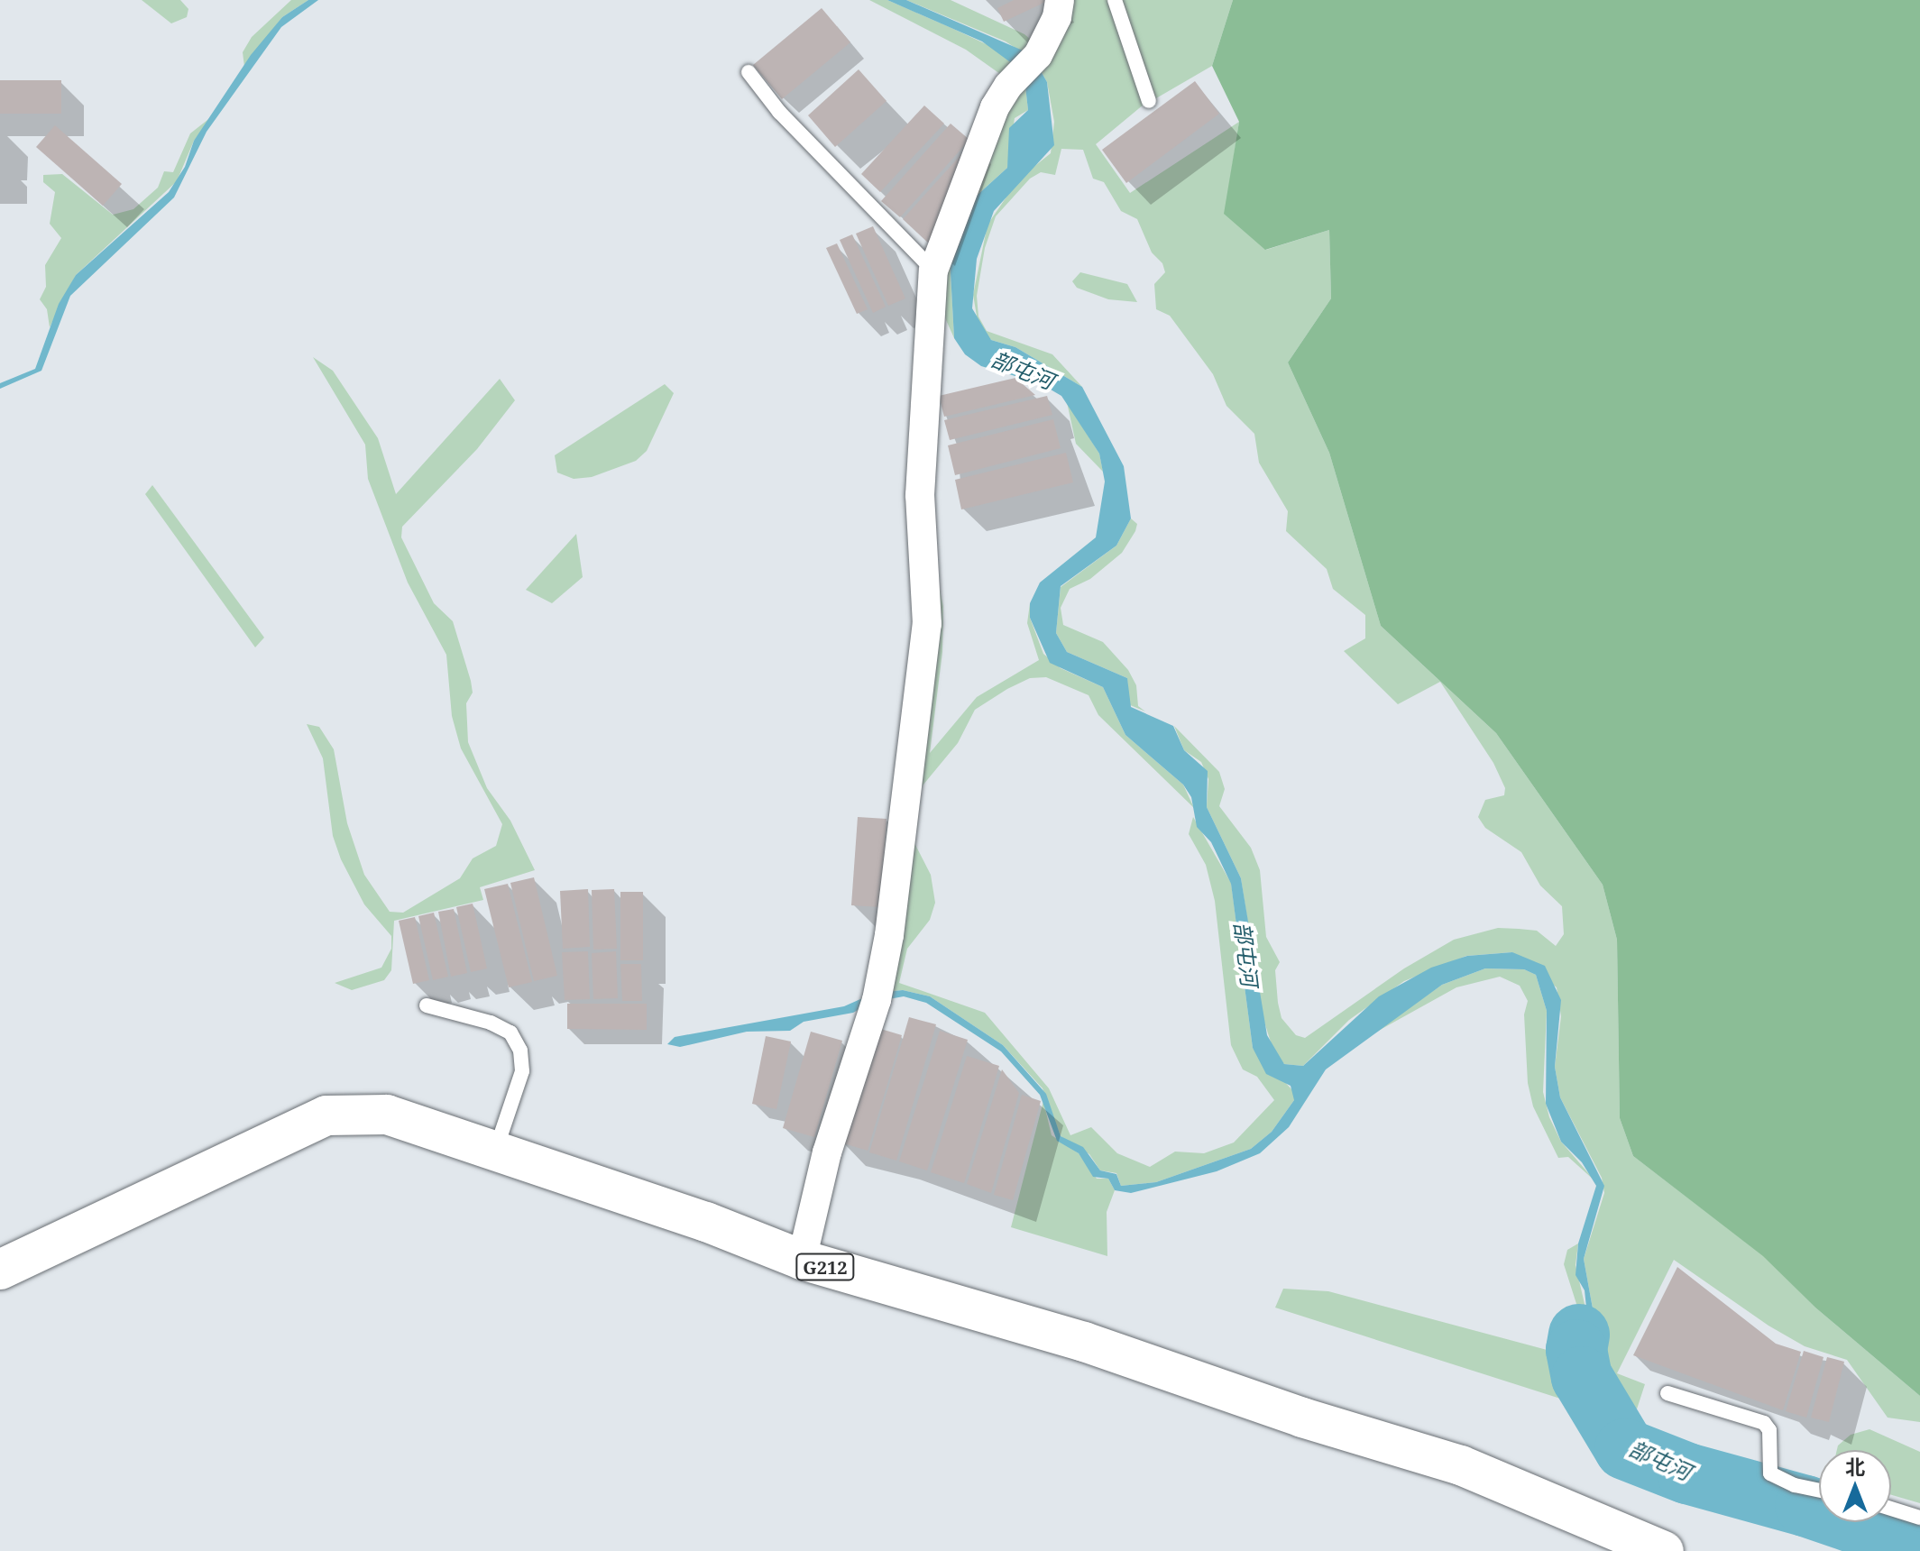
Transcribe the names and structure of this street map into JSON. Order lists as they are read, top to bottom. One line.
{"streets":{"highway":["G212"]},"water":["部屯河"],"north":"top"}
